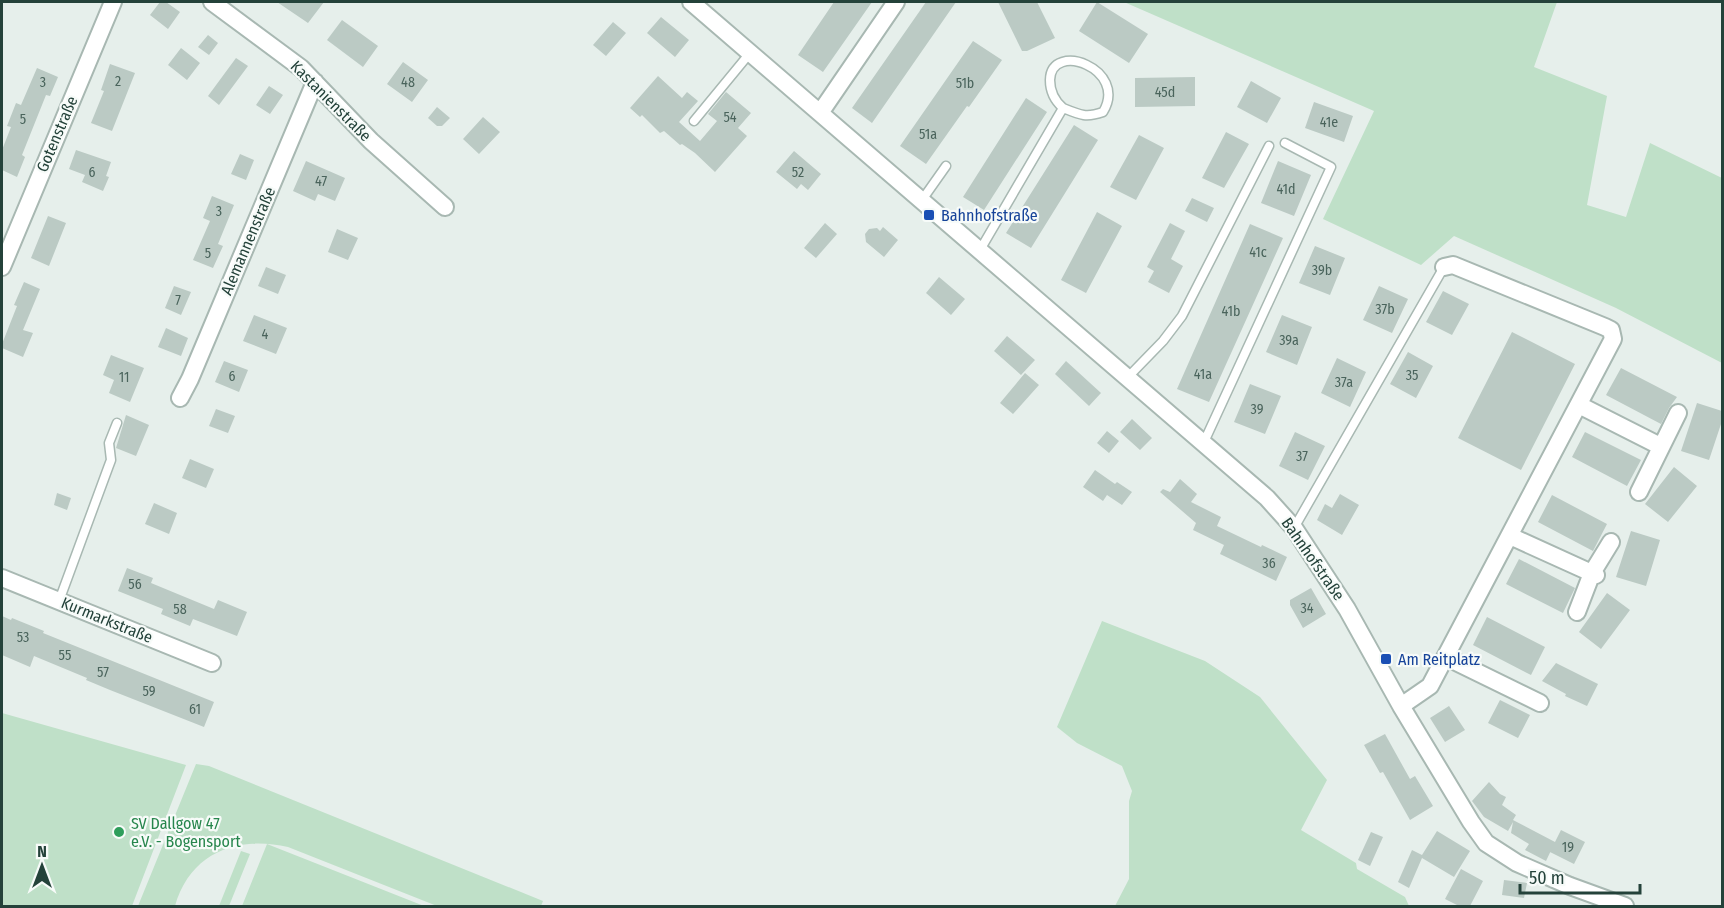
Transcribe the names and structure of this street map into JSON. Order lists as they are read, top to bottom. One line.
{"streets":{"street":["Kastanienstraße","Gotenstraße","Alemannenstraße","Bahnhofstraße","Kurmarkstraße"]},"crossings":[["Kastanienstraße","Alemannenstraße"]],"places":{"transit":["Bahnhofstraße","Am Reitplatz"],"other":["SV Dallgow 47 e.V. - Bogensport"]},"house_numbers":["2","3","48","51b","45d","54","5","41e","51a","6","52","47","41d","3","41c","5","39b","7","37b","41b","4","39a","41a","35","6","11","37a","39","37","36","56","34","58","53","55","57","59","61","19"],"scale_bar":"50 m","north":"top"}
